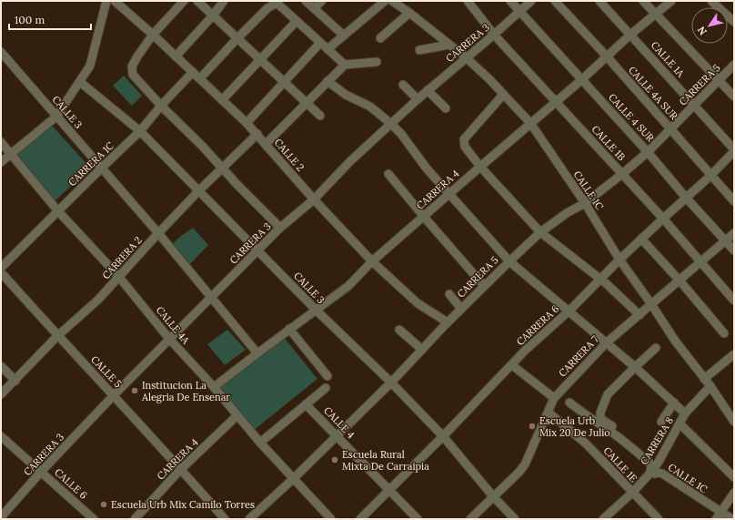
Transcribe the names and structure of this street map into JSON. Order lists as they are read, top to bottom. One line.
{"streets":{"street":["CARRERA 3","CALLE 1A","CARRERA 5","CALLE 4A SUR","CALLE 3","CALLE 4 SUR","CALLE 1B","CALLE 2","CARRERA 1C","CARRERA 4","CALLE 1C","CARRERA 2","CALLE 4A","CARRERA 6","CARRERA 7","CALLE 5","CALLE 4","CARRERA 8","CALLE 1E","CALLE 6"]},"crossings":[["CARRERA 3","CALLE 3"],["CARRERA 3","CALLE 4 SUR"],["CARRERA 3","CALLE 1B"],["CARRERA 3","CALLE 2"],["CARRERA 3","CALLE 1C"],["CARRERA 3","CALLE 4A"],["CARRERA 3","CALLE 5"],["CARRERA 3","CALLE 6"],["CALLE 1A","CARRERA 5"],["CALLE 1A","CARRERA 4"],["CALLE 1A","CARRERA 6"],["CARRERA 5","CALLE 4A SUR"],["CARRERA 5","CALLE 3"],["CARRERA 5","CALLE 4 SUR"],["CARRERA 5","CALLE 1B"],["CARRERA 5","CALLE 2"],["CARRERA 5","CALLE 1C"],["CARRERA 5","CALLE 4A"],["CARRERA 5","CALLE 4"],["CALLE 4A SUR","CARRERA 4"],["CALLE 4A SUR","CARRERA 6"],["CALLE 3","CARRERA 1C"],["CALLE 3","CARRERA 4"],["CALLE 3","CARRERA 2"],["CALLE 3","CARRERA 6"],["CALLE 3","CARRERA 7"],["CALLE 4 SUR","CARRERA 4"],["CALLE 4 SUR","CARRERA 6"],["CALLE 4 SUR","CARRERA 7"],["CALLE 1B","CARRERA 4"],["CALLE 1B","CARRERA 6"],["CALLE 1B","CARRERA 7"],["CALLE 2","CARRERA 1C"],["CALLE 2","CARRERA 4"],["CALLE 2","CARRERA 2"],["CARRERA 1C","CALLE 4A"],["CARRERA 4","CALLE 1C"],["CARRERA 4","CALLE 4A"],["CARRERA 4","CALLE 5"],["CALLE 1C","CARRERA 6"],["CALLE 1C","CARRERA 7"],["CALLE 1C","CARRERA 8"],["CARRERA 2","CALLE 4A"],["CARRERA 2","CALLE 5"],["CARRERA 6","CALLE 4"],["CARRERA 7","CALLE 1E"],["CARRERA 8","CALLE 1E"]],"places":["Institucion La Alegria De Ensenar","Escuela Urb Mix 20 De Julio","Escuela Rural Mixta De Carraipia","Escuela Urb Mix Camilo Torres"],"scale_bar":"100 m","north":"bottom left"}
